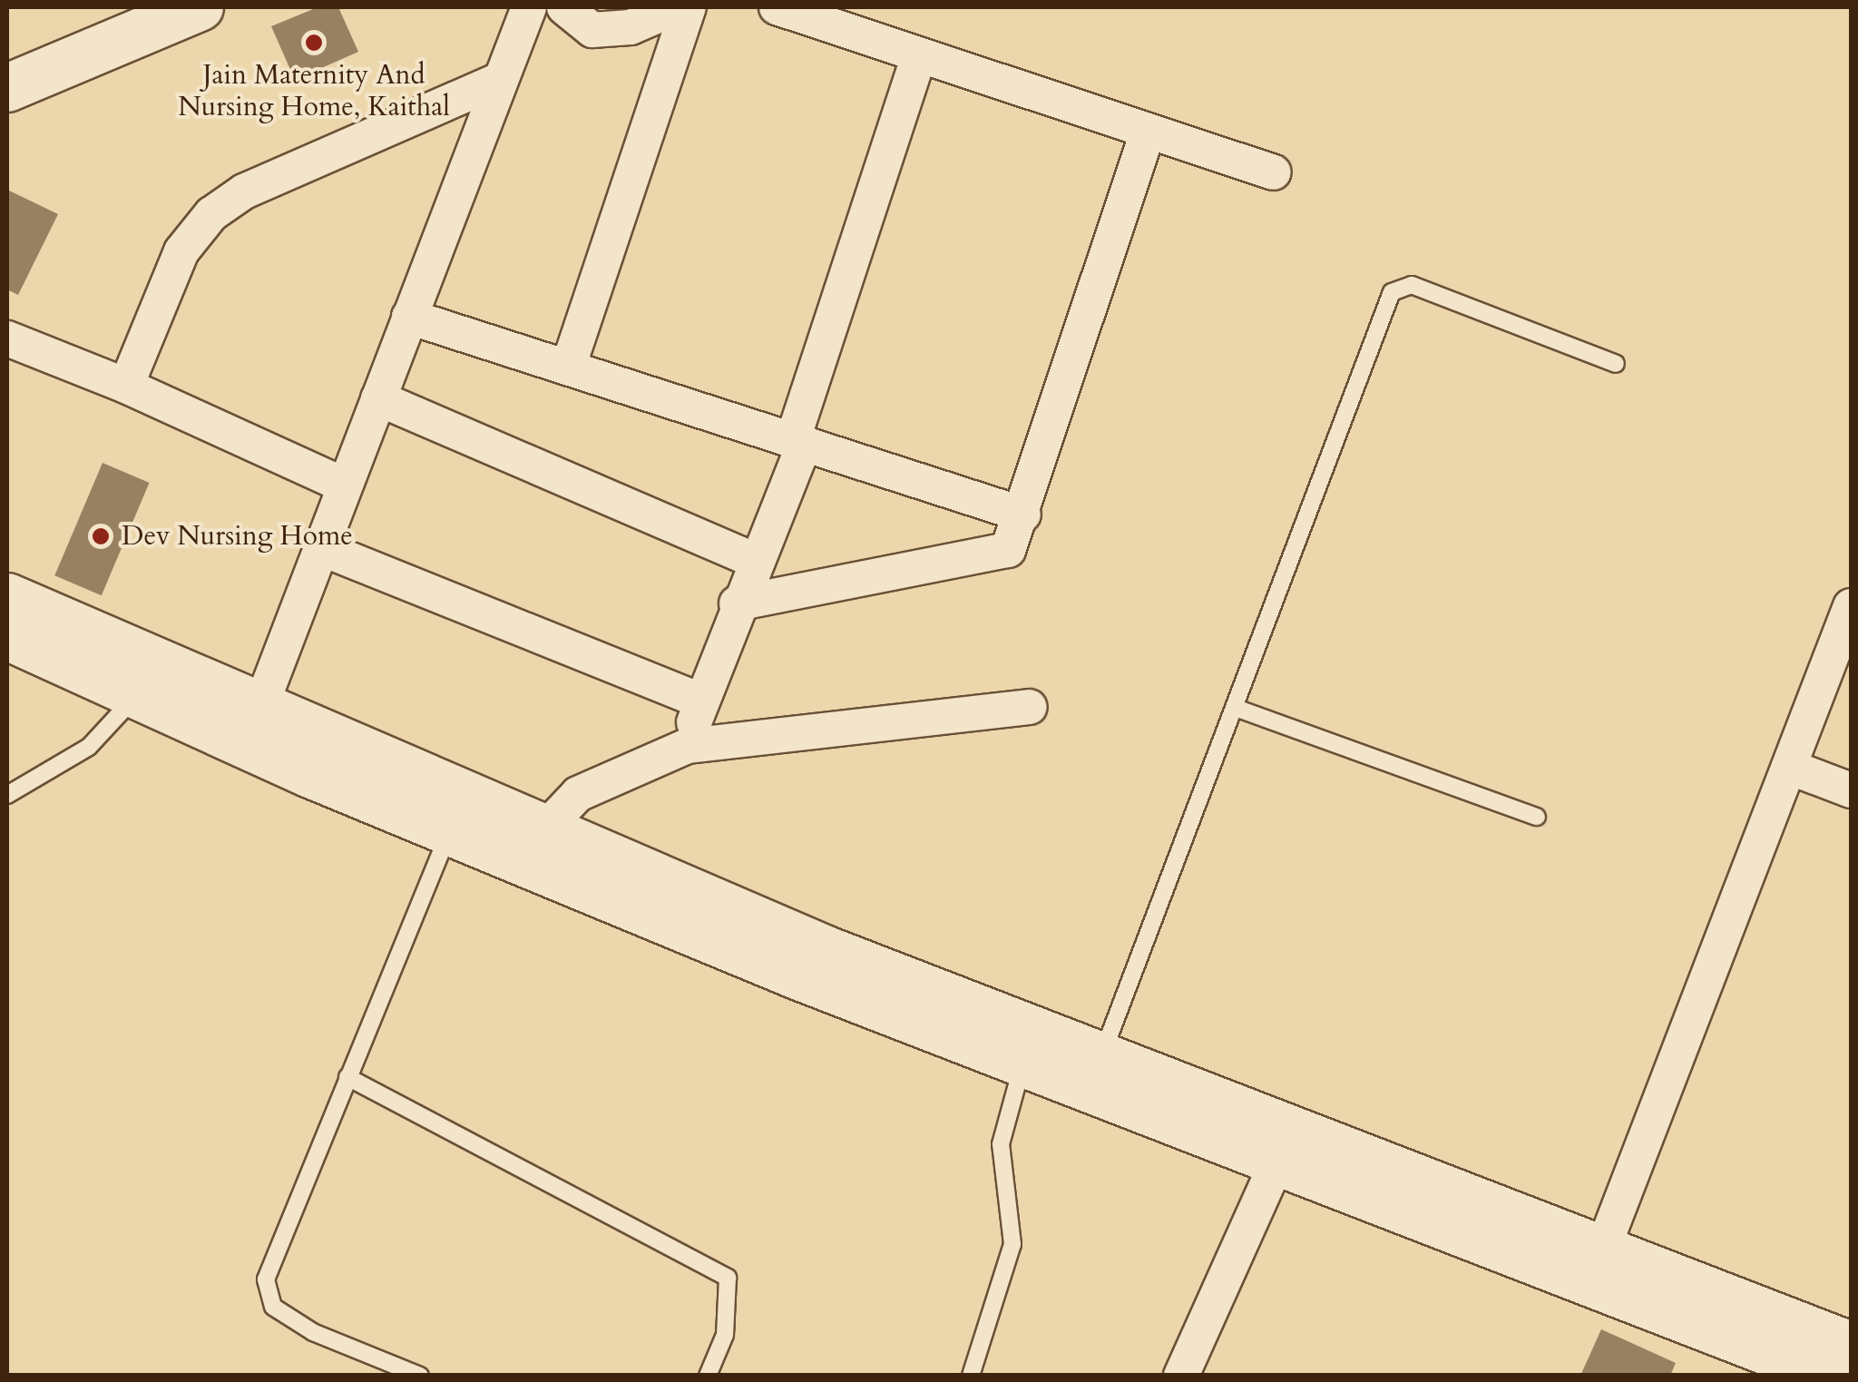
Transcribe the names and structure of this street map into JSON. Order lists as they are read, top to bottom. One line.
{"places":["Jain Maternity And Nursing Home, Kaithal","Dev Nursing Home"]}
